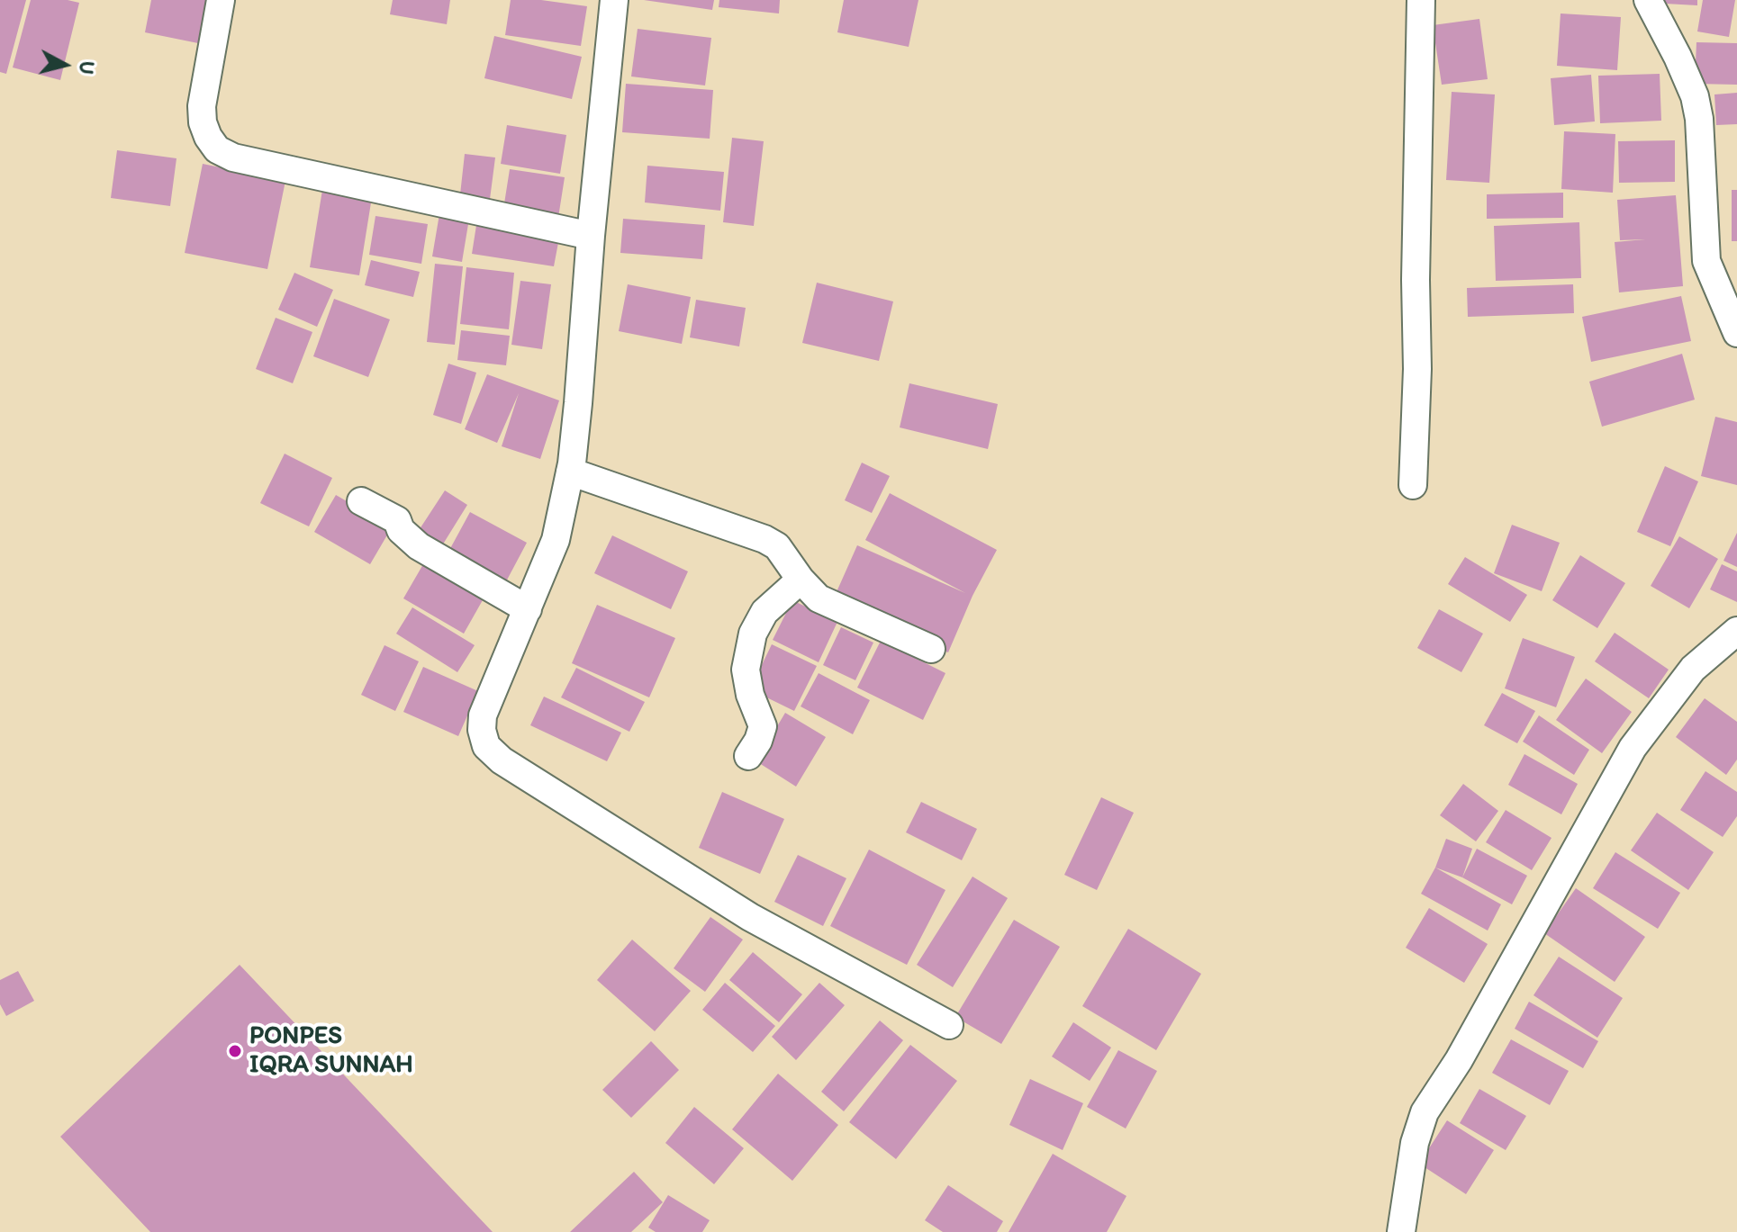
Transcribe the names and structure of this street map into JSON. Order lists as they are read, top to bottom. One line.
{"places":["PONPES IQRA SUNNAH"],"north":"right"}
